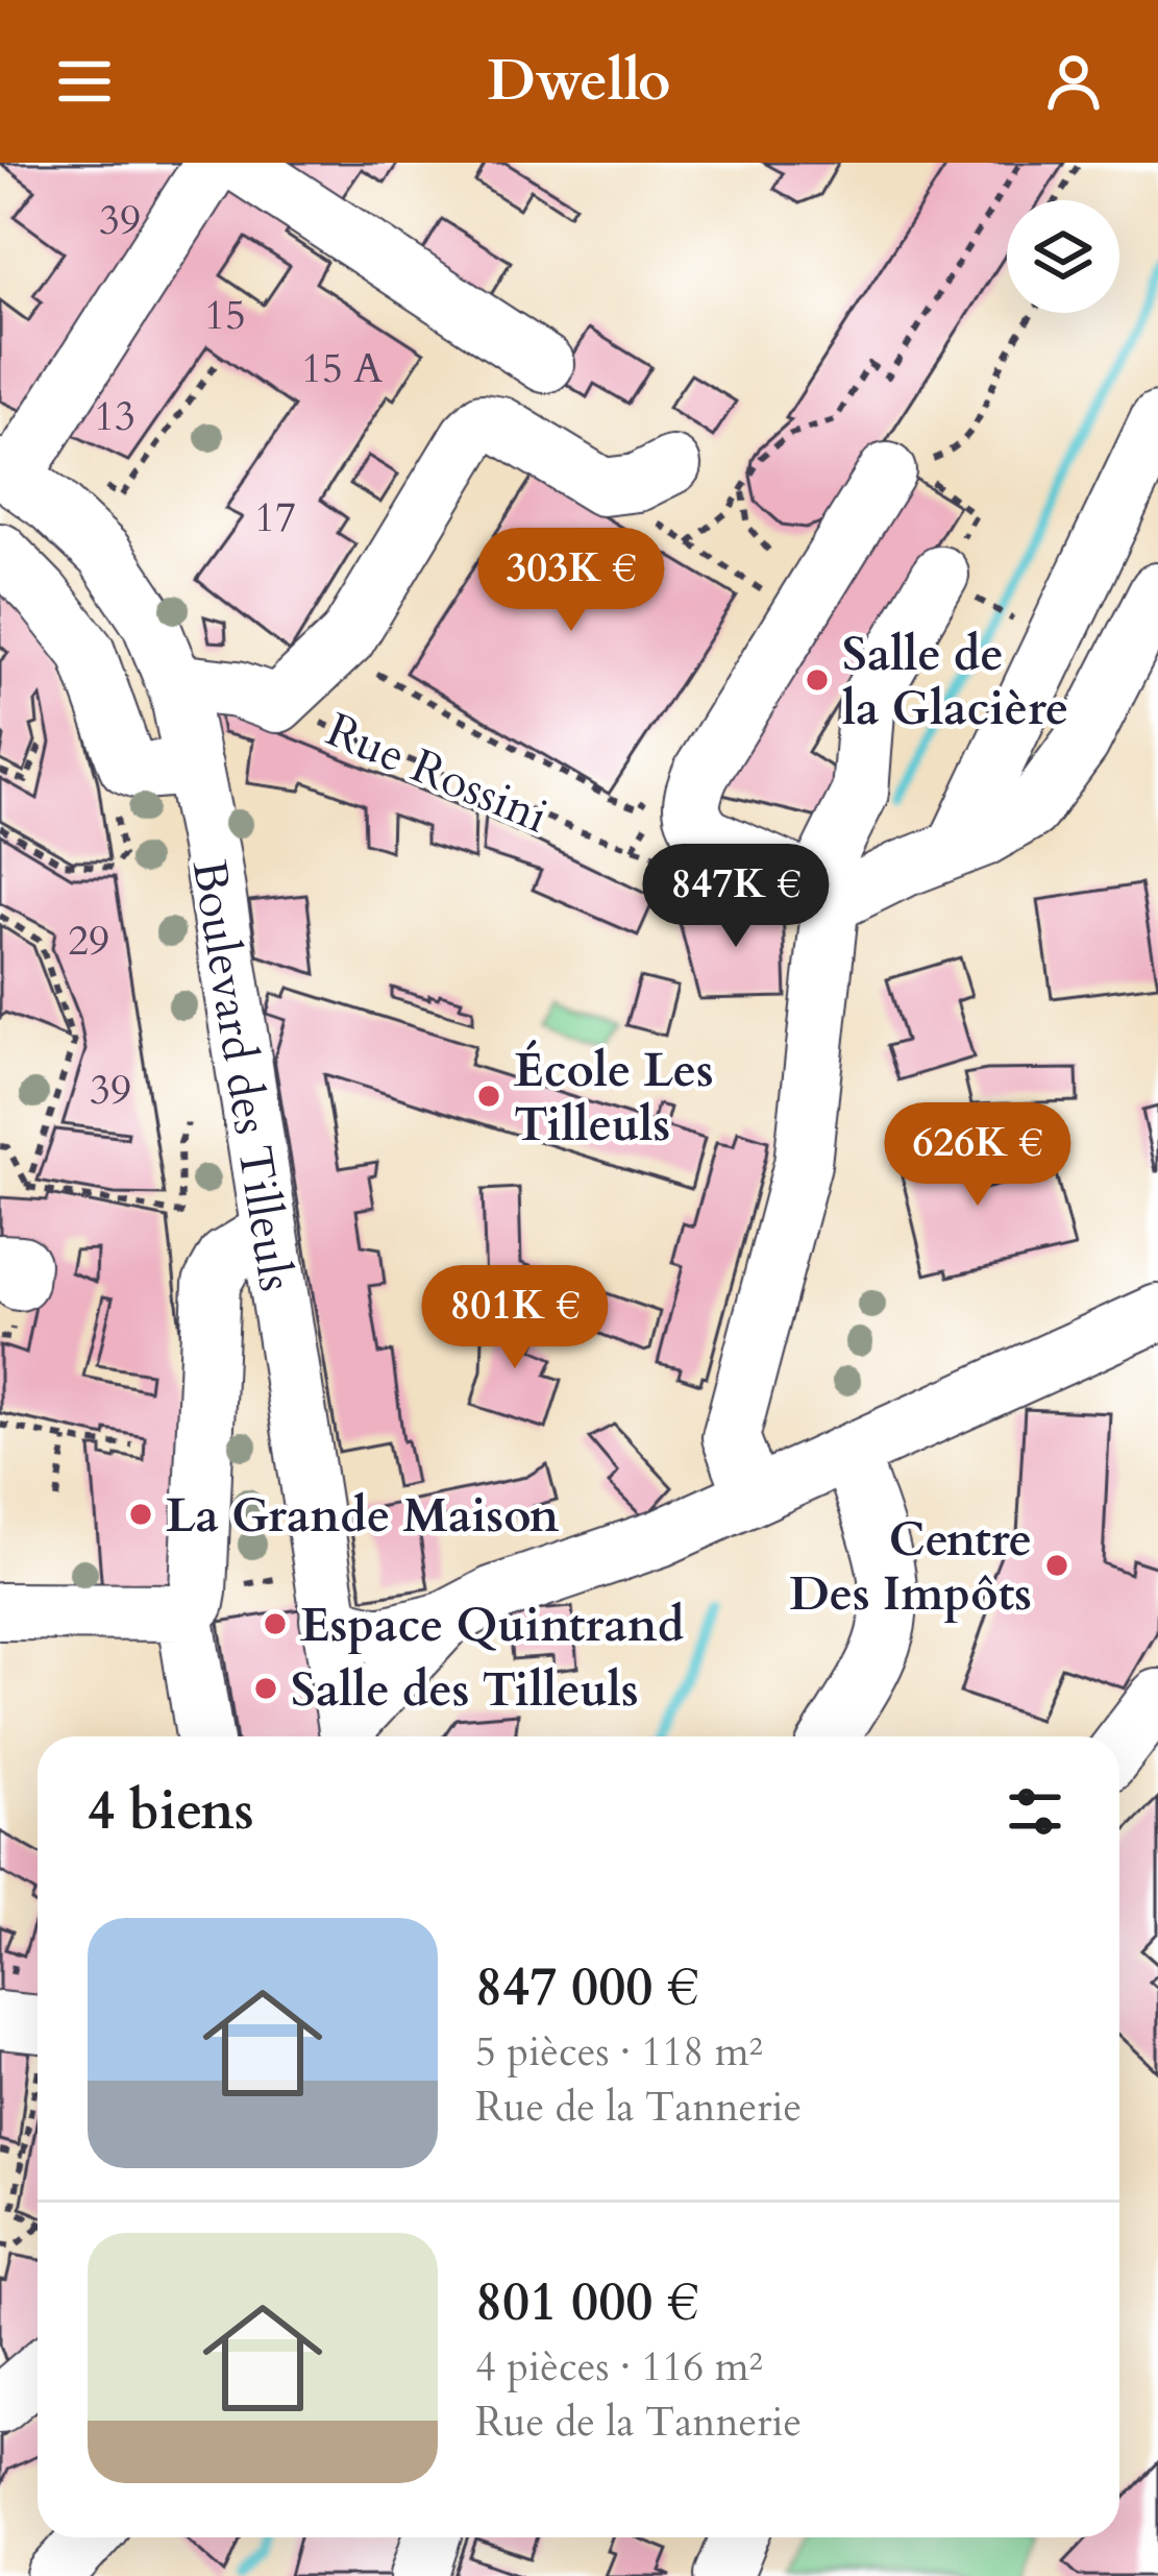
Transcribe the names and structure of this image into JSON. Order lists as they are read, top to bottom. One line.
{"streets":{"street":["Rue Rossini","Boulevard des Tilleuls"]},"crossings":[["Rue Rossini","Boulevard des Tilleuls"]],"places":["Salle de la Glacière","École Les Tilleuls","La Grande Maison","Centre Des Impôts","Espace Quintrand","Salle des Tilleuls"],"house_numbers":["39","15","15 A","13","17","29","39"],"page":{"header":"Dwello","price":["303K €","847K €","626K €","801K €"],"heading":"4 biens","list":[{"name":"847 000 €","note":"5 pièces · 118 m² · Rue de la Tannerie"},{"name":"801 000 €","note":"4 pièces · 116 m² · Rue de la Tannerie"}]}}
